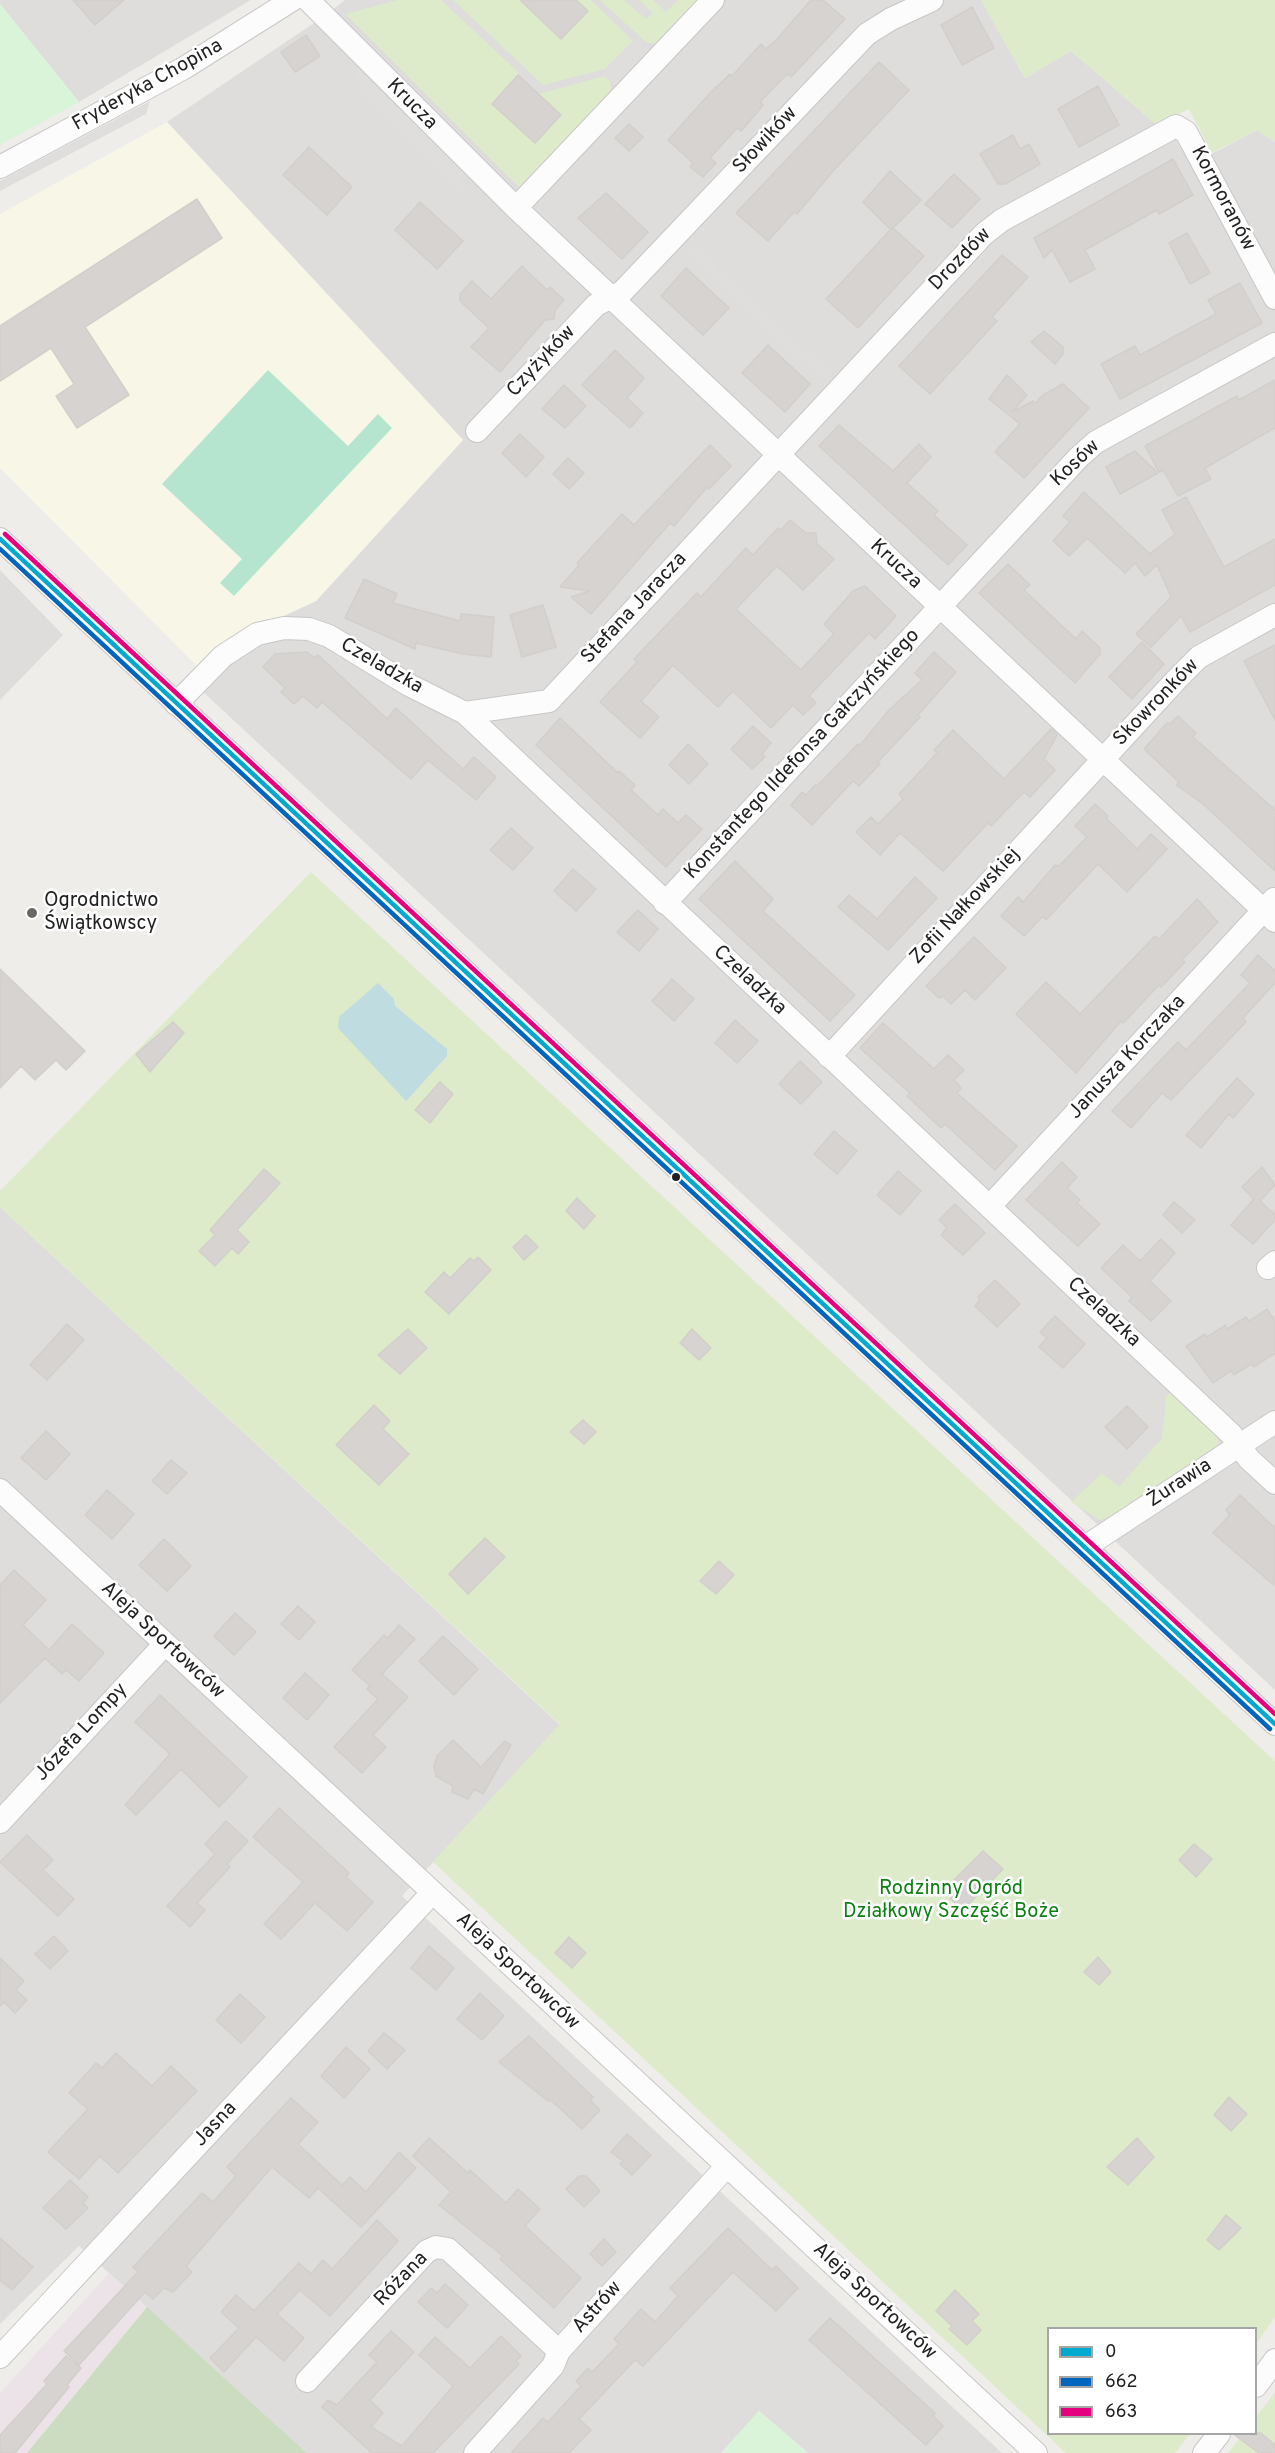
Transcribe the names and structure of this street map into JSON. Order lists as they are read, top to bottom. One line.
{"streets":{"street":["Fryderyka Chopina","Krucza","Słowików","Kormoranów","Drozdów","Czyżyków","Kosów","Stefana Jaracza","Czeladzka","Skowronków","Konstantego Ildefonsa Gałczyńskiego","Zofii Nałkowskiej","Janusza Korczaka","Żurawia","Aleja Sportowców","Józefa Lompy","Jasna","Różana","Astrów"]},"crossings":[["Krucza","Słowików"],["Krucza","Drozdów"],["Krucza","Czyżyków"],["Krucza","Kosów"],["Krucza","Stefana Jaracza"],["Krucza","Skowronków"],["Krucza","Konstantego Ildefonsa Gałczyńskiego"],["Krucza","Zofii Nałkowskiej"],["Krucza","Janusza Korczaka"],["Słowików","Czyżyków"],["Kormoranów","Drozdów"],["Drozdów","Stefana Jaracza"],["Kosów","Konstantego Ildefonsa Gałczyńskiego"],["Stefana Jaracza","Czeladzka"],["Czeladzka","Konstantego Ildefonsa Gałczyńskiego"],["Czeladzka","Zofii Nałkowskiej"],["Czeladzka","Janusza Korczaka"],["Czeladzka","Żurawia"],["Skowronków","Zofii Nałkowskiej"],["Aleja Sportowców","Józefa Lompy"],["Aleja Sportowców","Jasna"],["Aleja Sportowców","Astrów"],["Różana","Astrów"]],"parks":["Rodzinny Ogród Działkowy Szczęść Boże"],"places":["Ogrodnictwo Świątkowscy"],"lines":["transit line 663","transit line 0","transit line 662"],"legend":["0","662","663"]}
